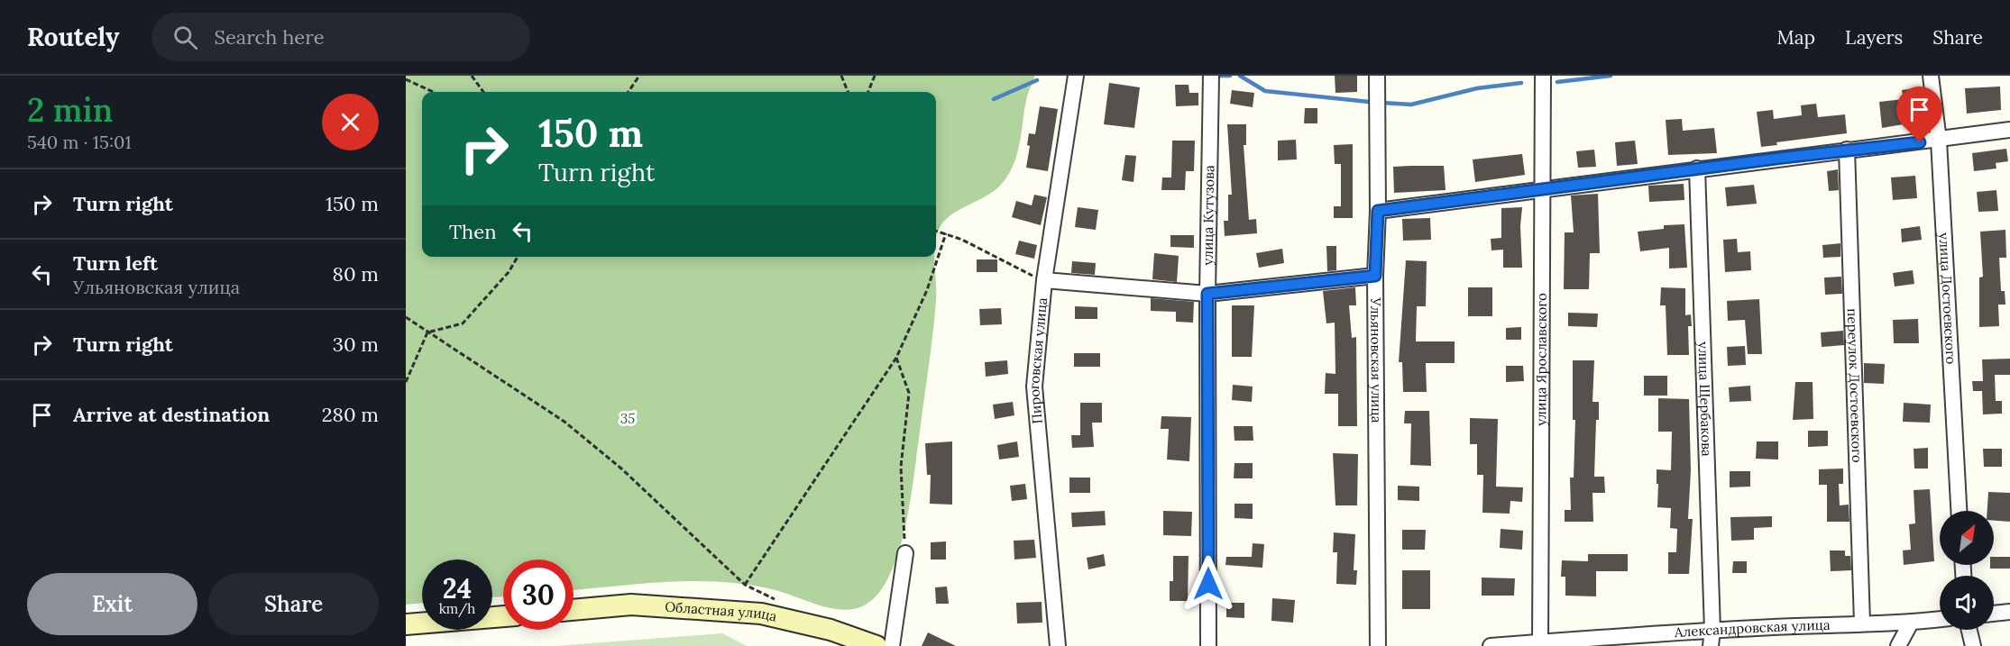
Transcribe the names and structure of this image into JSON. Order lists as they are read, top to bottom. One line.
{"streets":{"main road":["Областная улица"],"street":["улица Кутузова","улица Достоевского","улица Ярославского","Пироговская улица","Ульяновская улица","переулок Достоевского","улица Щербакова","Александровская улица"]},"crossings":[["улица Ярославского","Александровская улица"],["переулок Достоевского","Александровская улица"],["улица Щербакова","Александровская улица"]],"parks":["35"],"north":"top right","page":{"header":"Routely","search":"Search here","nav":["Map","Layers","Share"],"heading":["2 min","540 m · 15:01"],"turn":["150 m","Turn right"],"list":[{"name":"Turn right","value":"150 m"},{"name":"Turn left","note":"Ульяновская улица","value":"80 m"},{"name":"Turn right","value":"30 m"},{"name":"Arrive at destination","value":"280 m"}],"then":"Then","speed":"24 km/h","limit":"30","buttons":["Exit","Share"]}}
